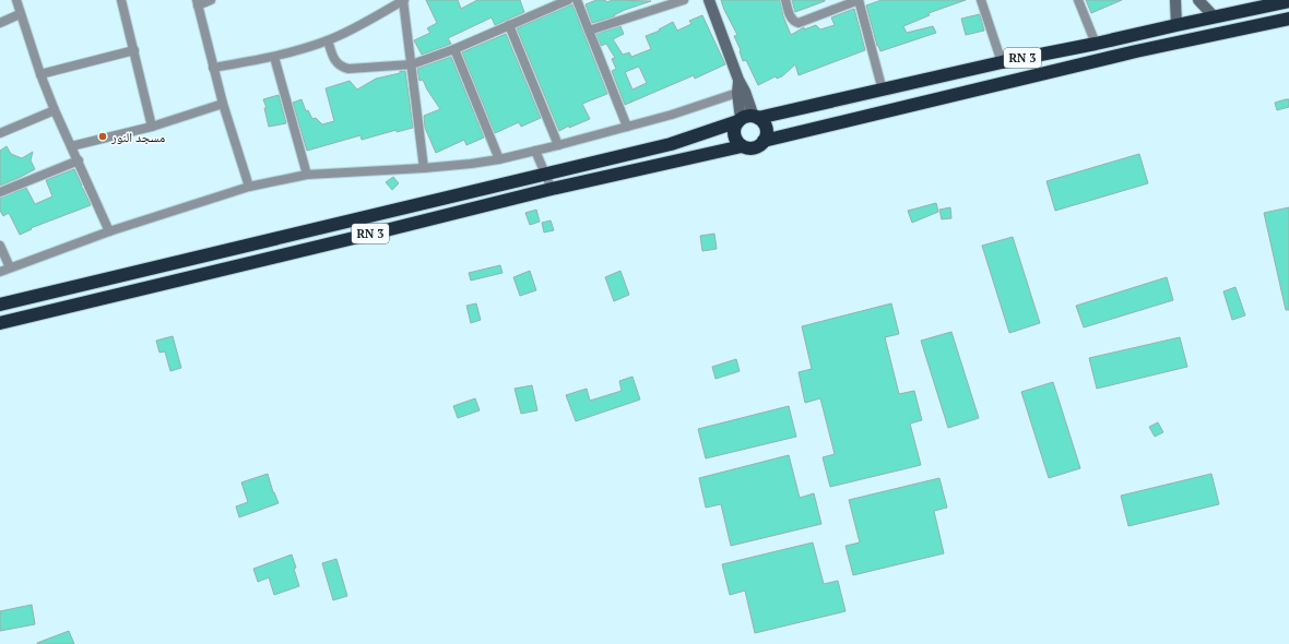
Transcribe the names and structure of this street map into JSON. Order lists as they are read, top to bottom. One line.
{"streets":{"highway":["RN 3"]},"places":["مسجد النور"]}
